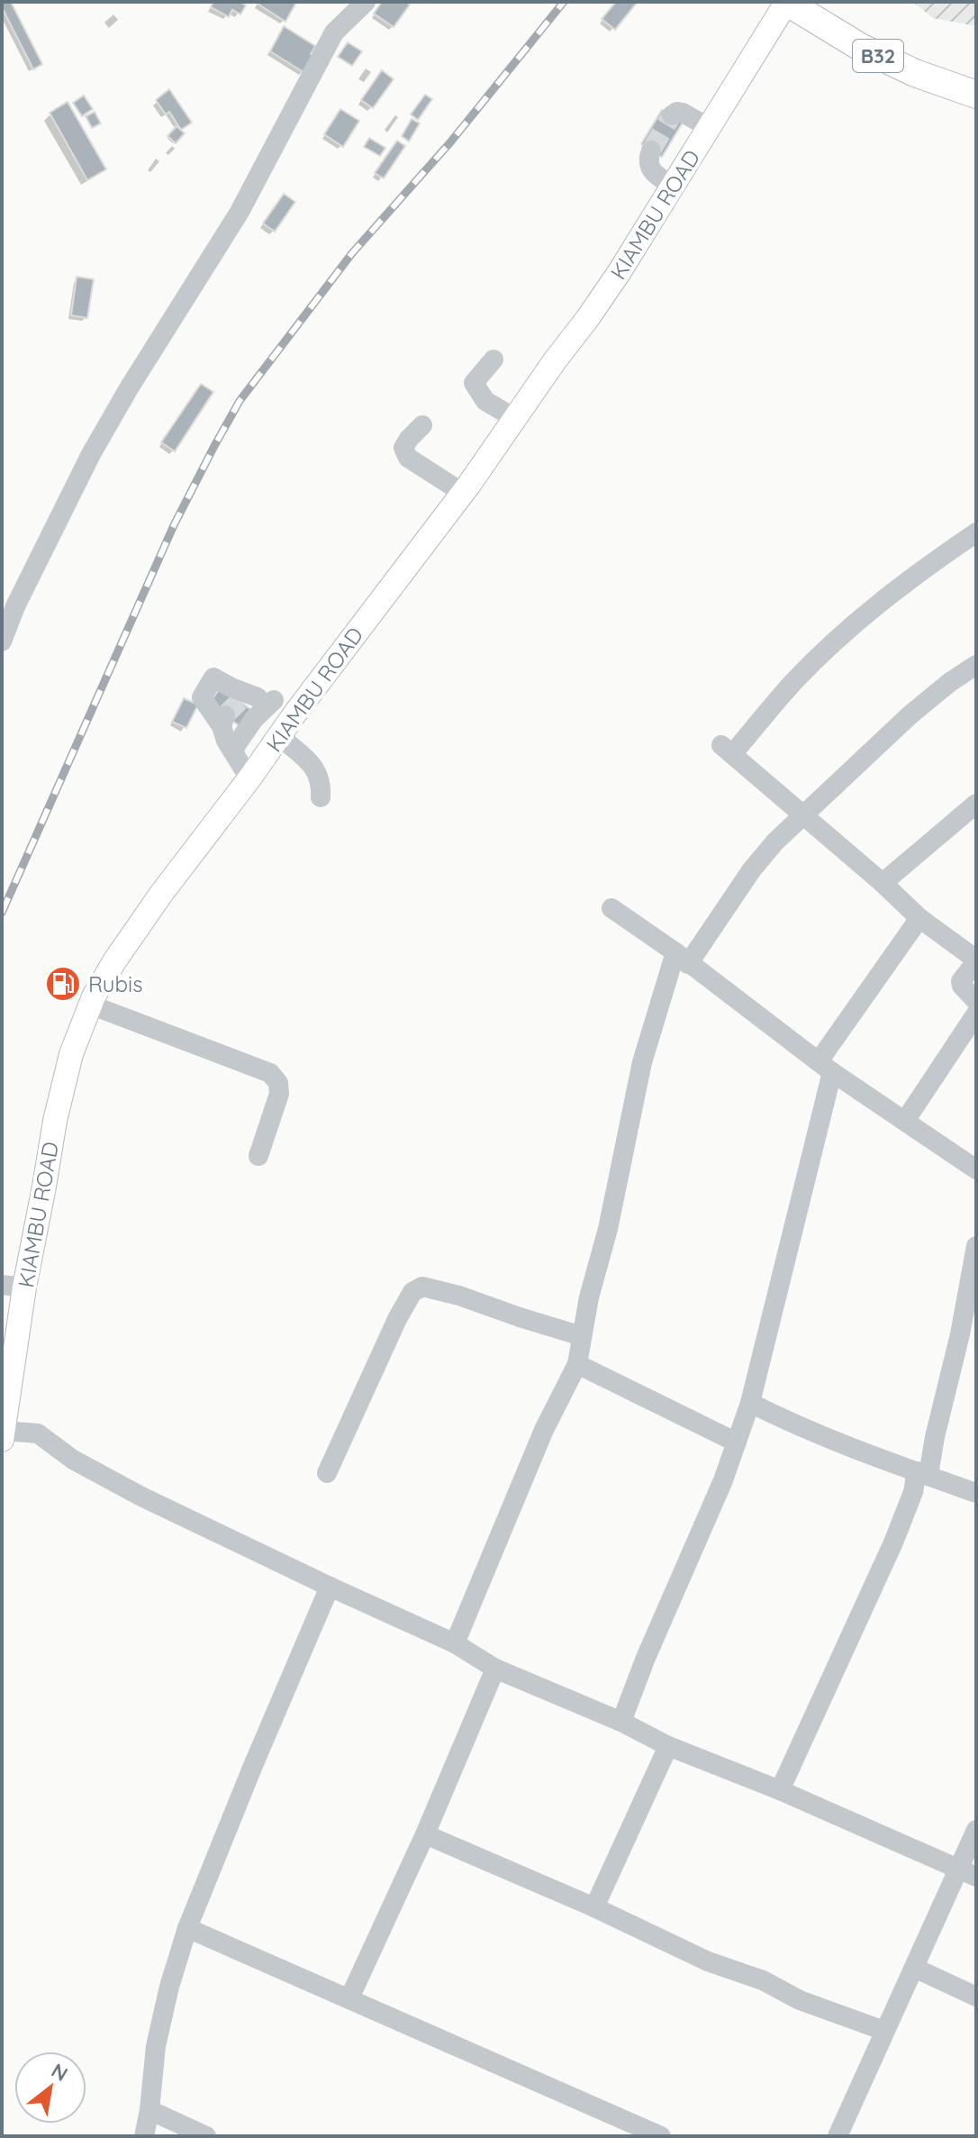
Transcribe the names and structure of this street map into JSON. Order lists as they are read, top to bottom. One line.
{"streets":{"highway":["B32"],"main road":["KIAMBU ROAD"]},"crossings":[["B32","KIAMBU ROAD"]],"places":{"fuel station":["Rubis"]},"north":"top right"}
